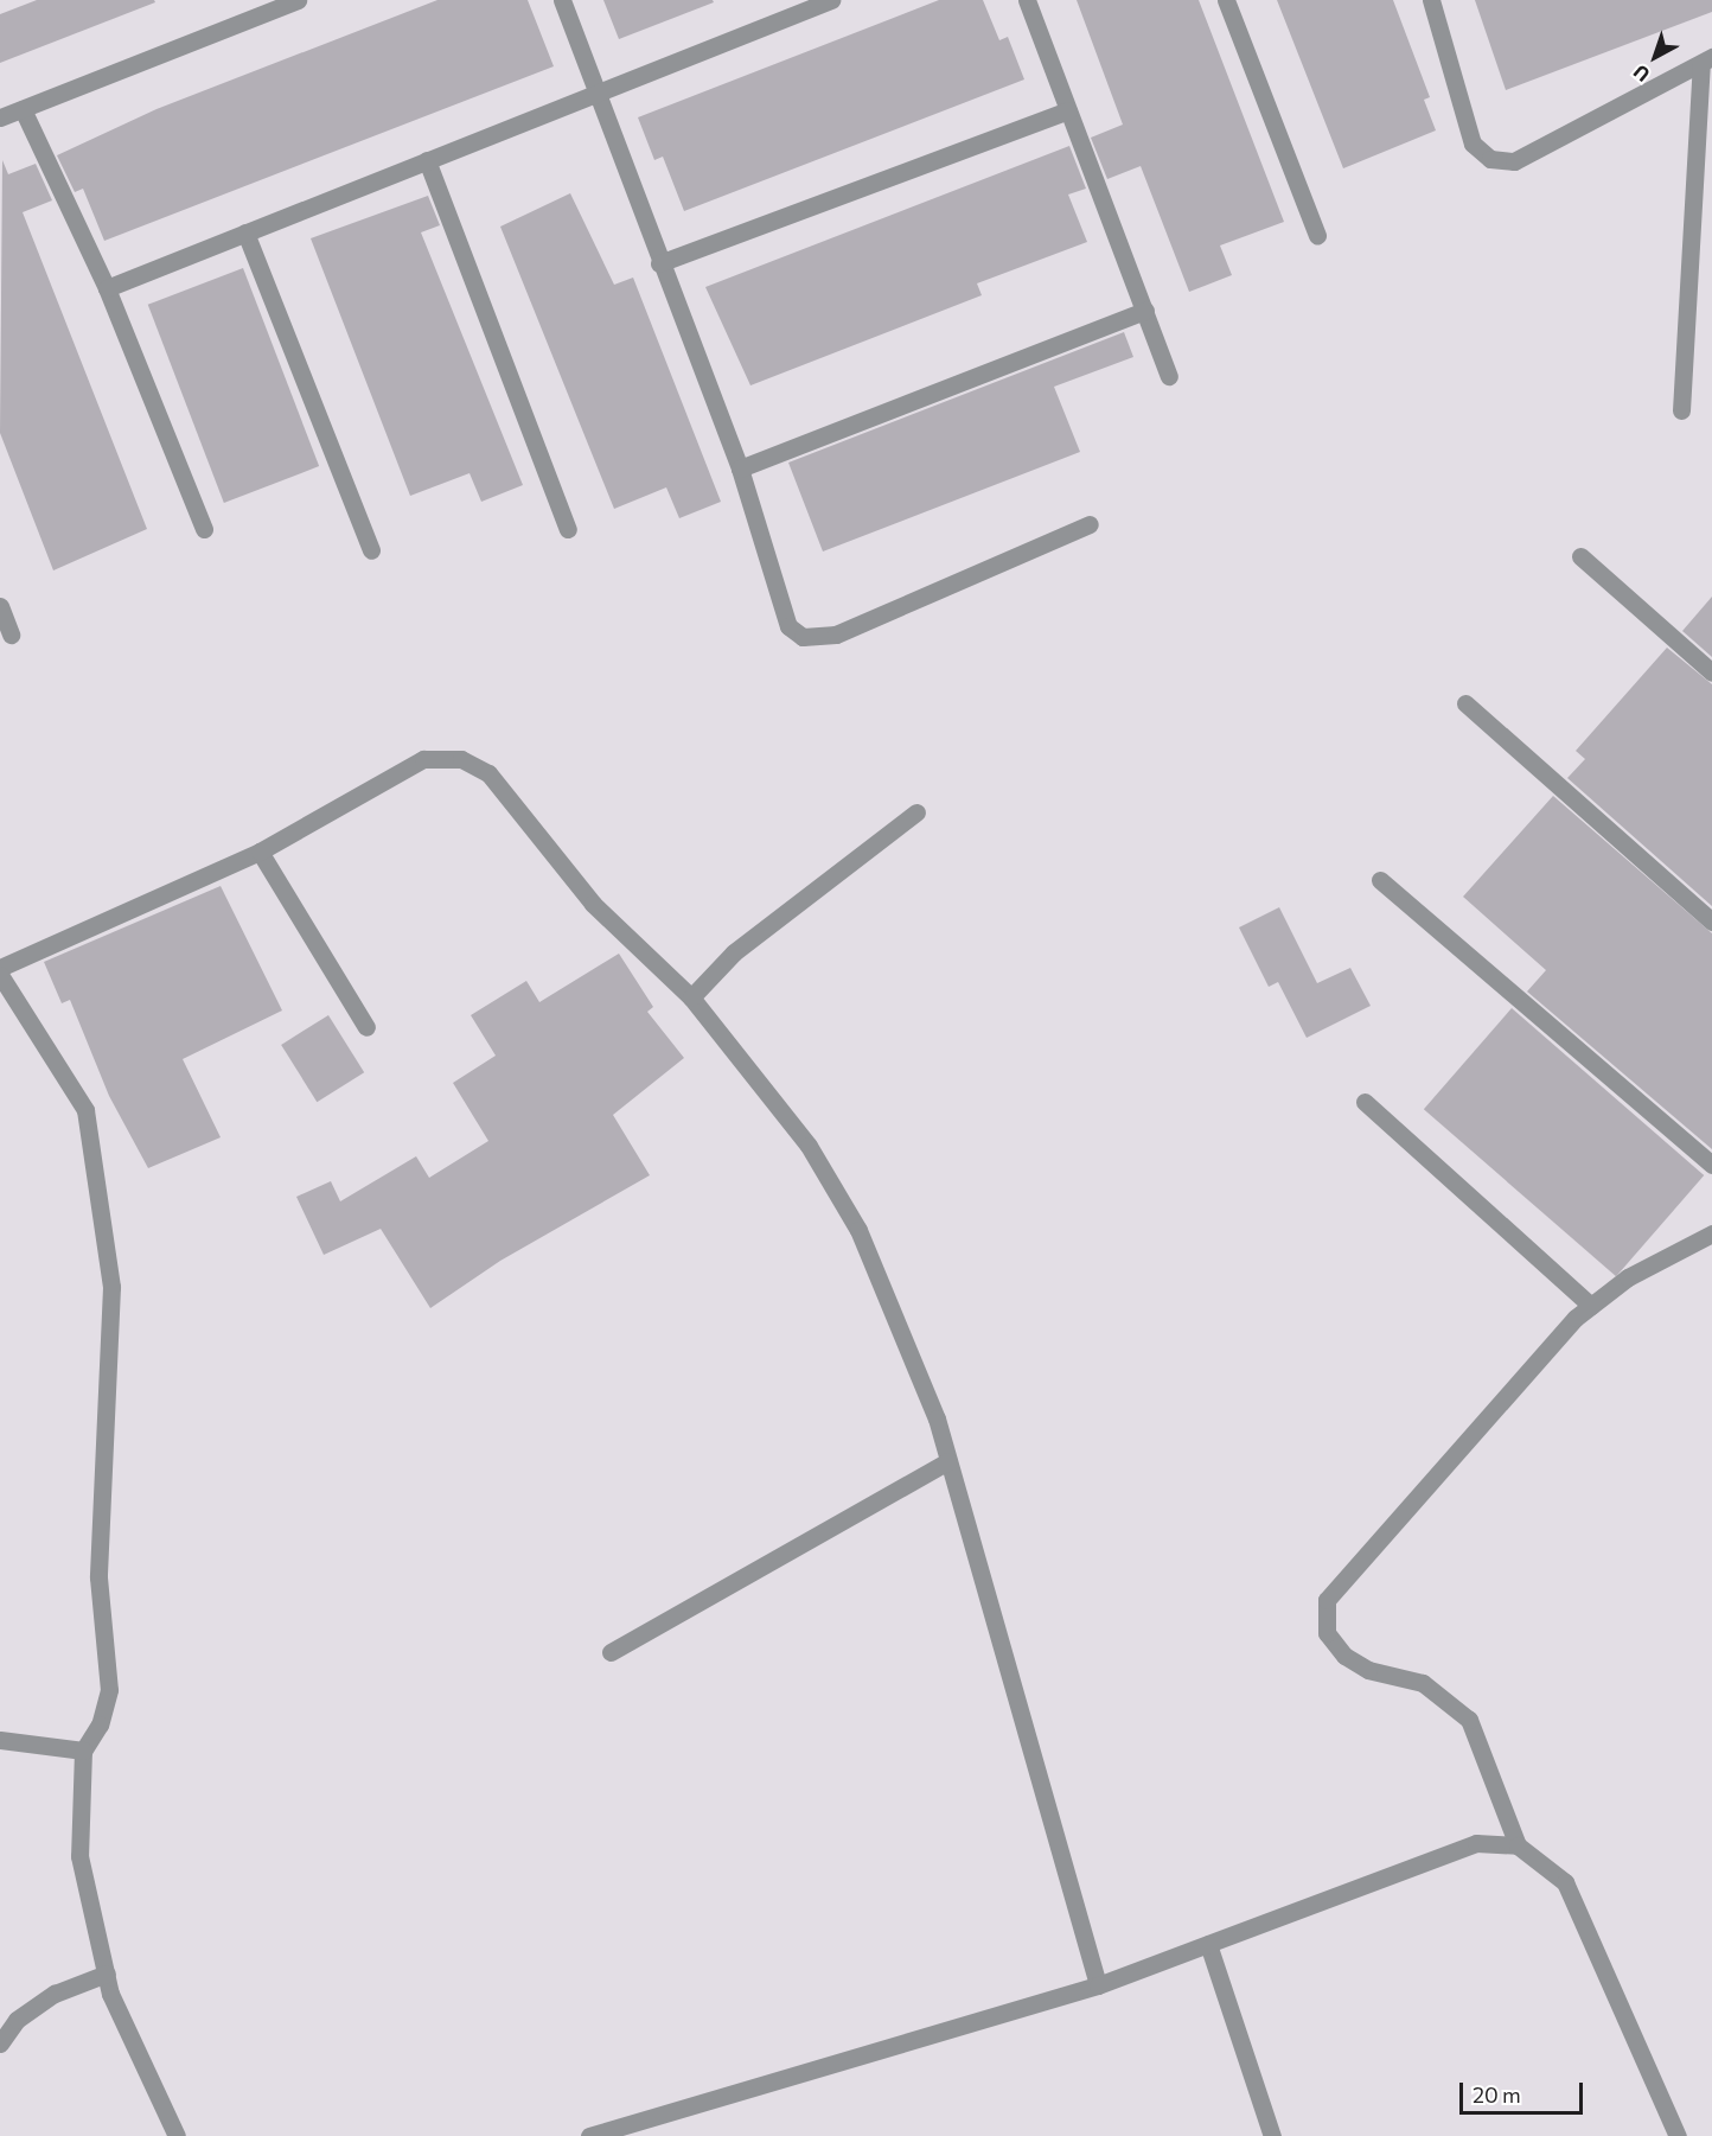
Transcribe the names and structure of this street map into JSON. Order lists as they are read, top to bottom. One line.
{"scale_bar":"20 m","north":"bottom left"}
